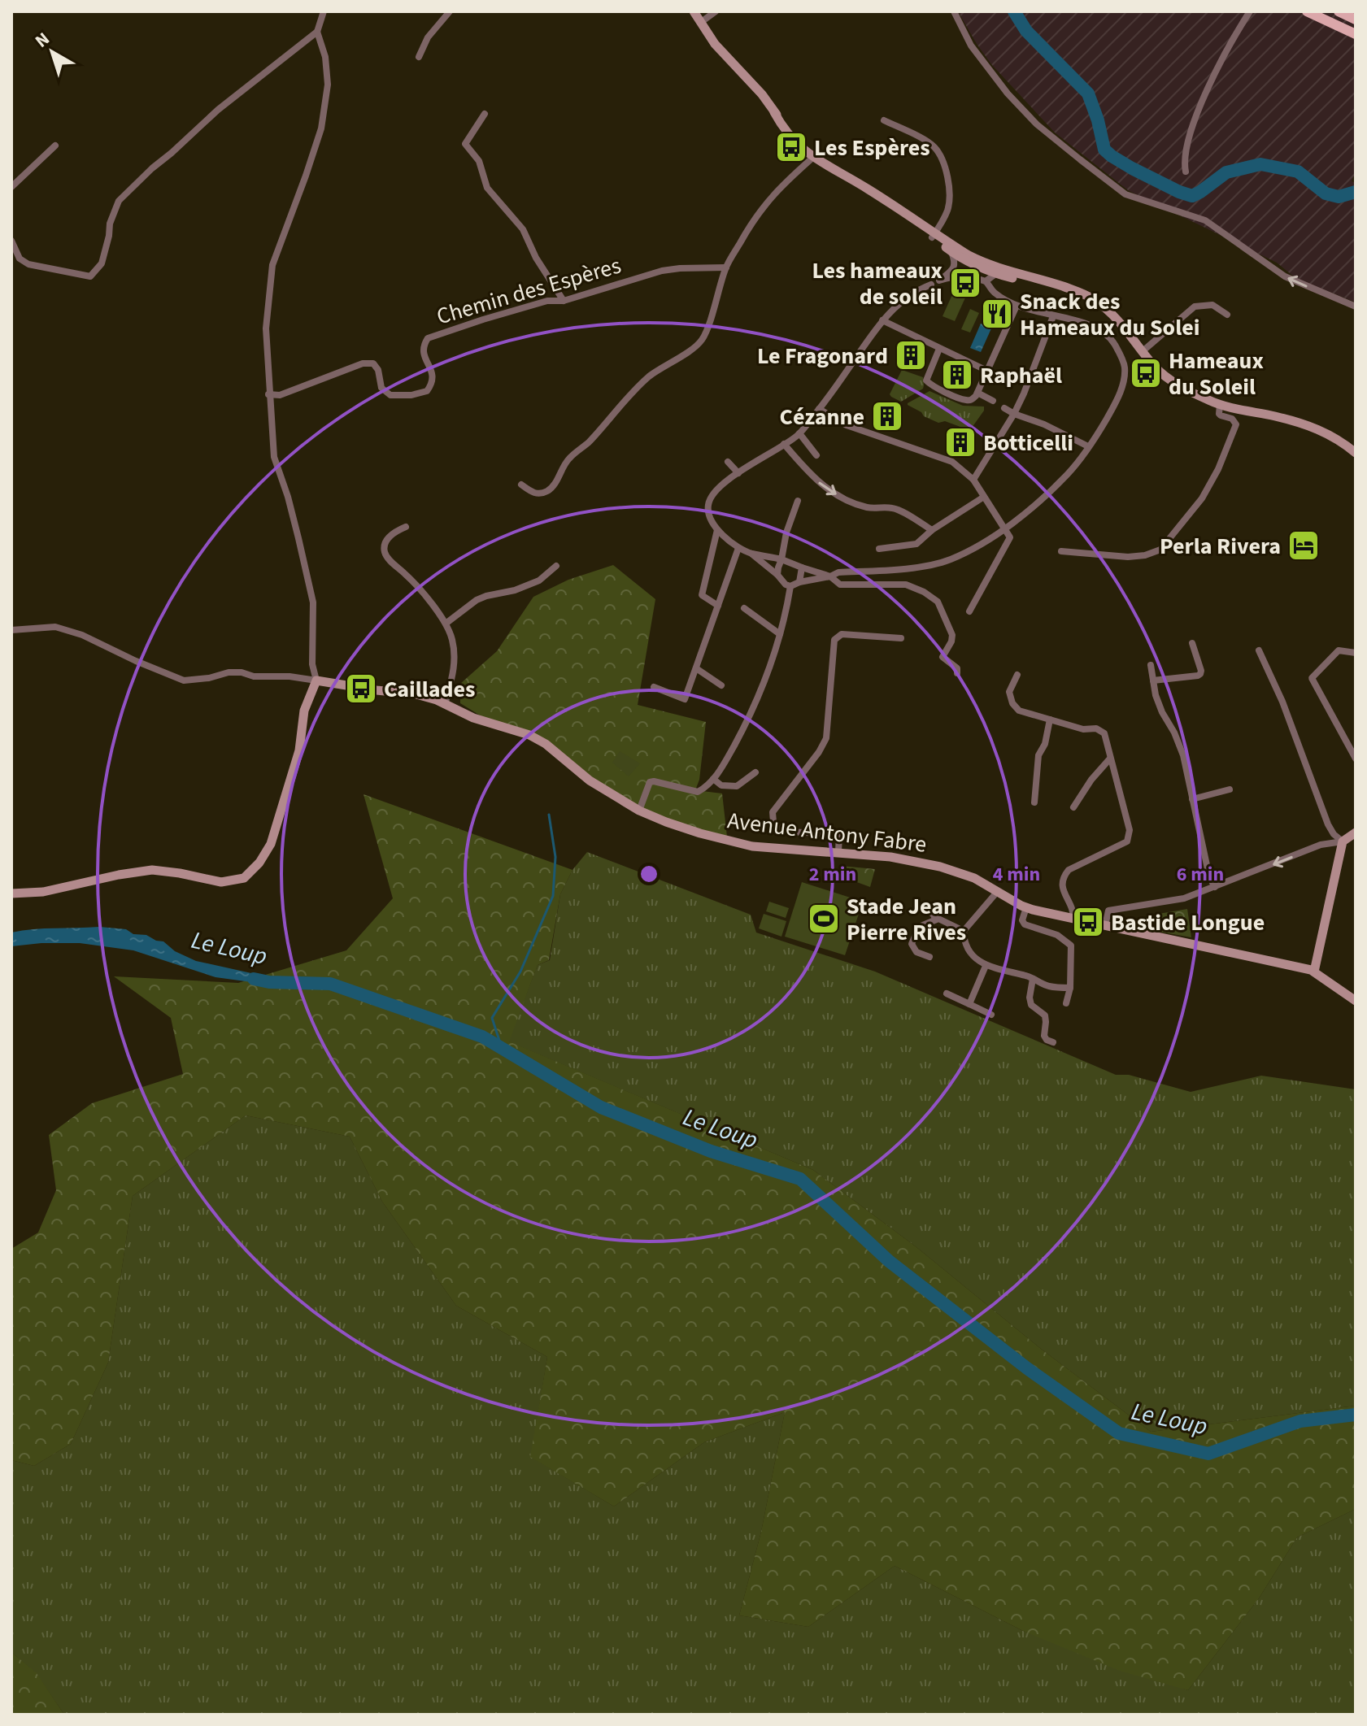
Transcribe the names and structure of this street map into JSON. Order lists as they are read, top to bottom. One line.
{"streets":{"street":["Chemin des Espères","Avenue Antony Fabre"]},"water":["Le Loup"],"places":{"bus stop":["Les Espères","Les hameaux de soleil","Hameaux du Soleil","Caillades","Bastide Longue"],"restaurant":["Snack des Hameaux du Solei"],"building":["Le Fragonard","Raphaël","Cézanne","Botticelli"],"hotel":["Perla Rivera"],"sports":["Stade Jean Pierre Rives"]},"north":"top left","rings":["2 min","4 min","6 min"]}
